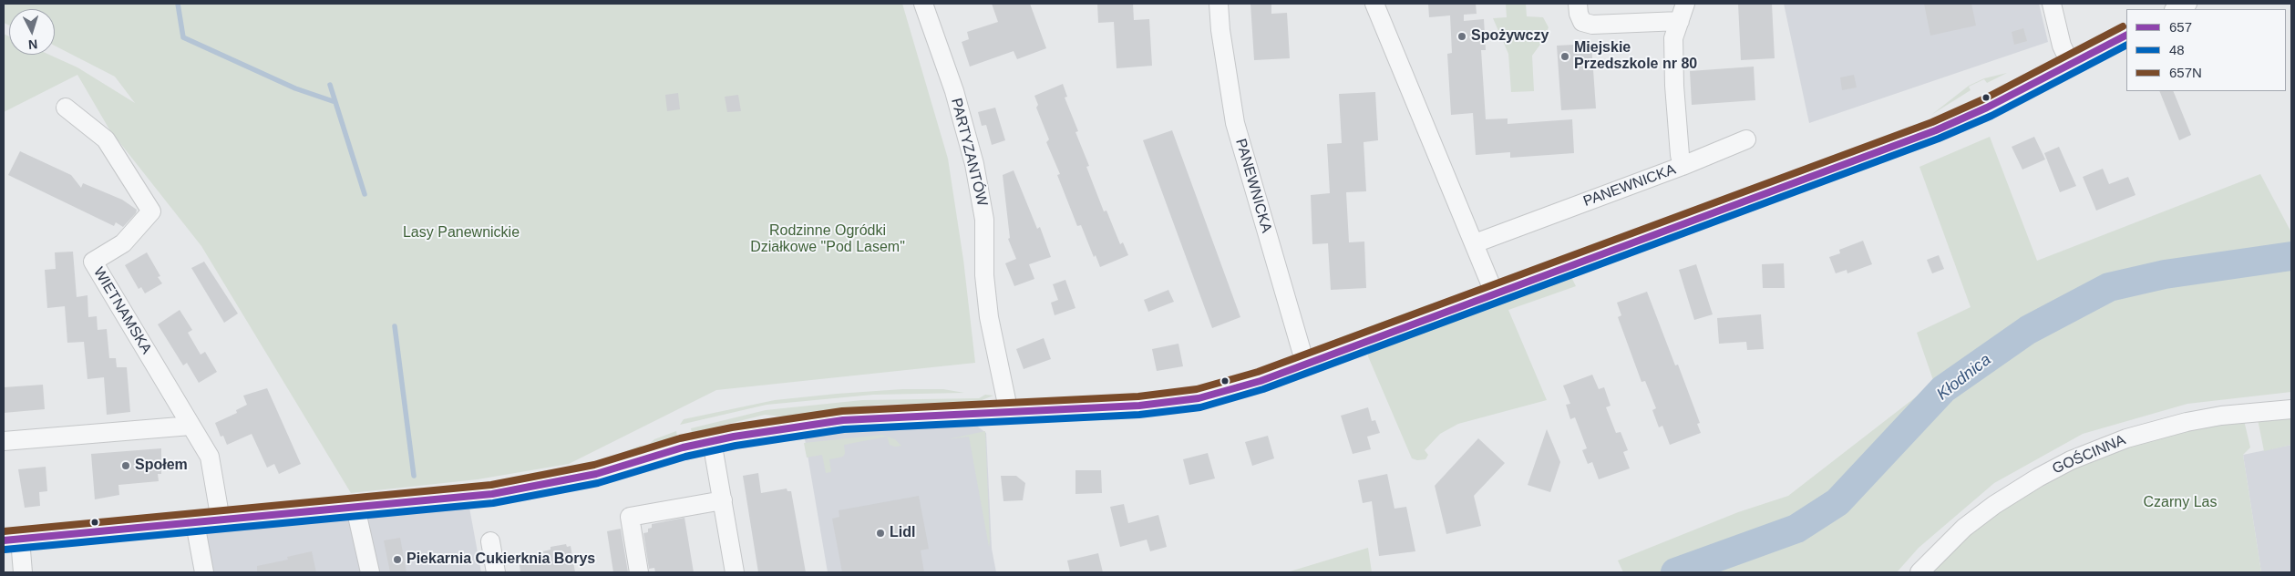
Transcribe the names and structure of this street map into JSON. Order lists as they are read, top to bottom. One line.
{"streets":{"street":["PARTYZANTÓW","PANEWNICKA","WIETNAMSKA","GOŚCINNA"]},"water":["Kłodnica"],"parks":["Rodzinne Ogródki Działkowe \"Pod Lasem\"","Lasy Panewnickie","Czarny Las"],"places":["Spożywczy","Miejskie Przedszkole nr 80","Społem","Lidl","Piekarnia Cukierknia Borys"],"lines":["transit line 657N","transit line 657","transit line 48"],"legend":["657","48","657N"],"north":"bottom"}
